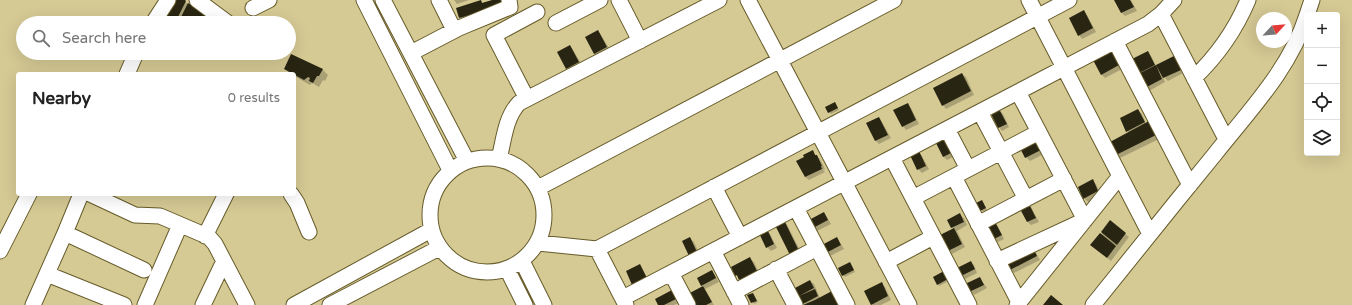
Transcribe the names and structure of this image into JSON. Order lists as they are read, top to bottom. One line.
{"north":"top right","page":{"map_buttons":["+","−"],"search":"Search here","heading":["Nearby","0 results"]}}
